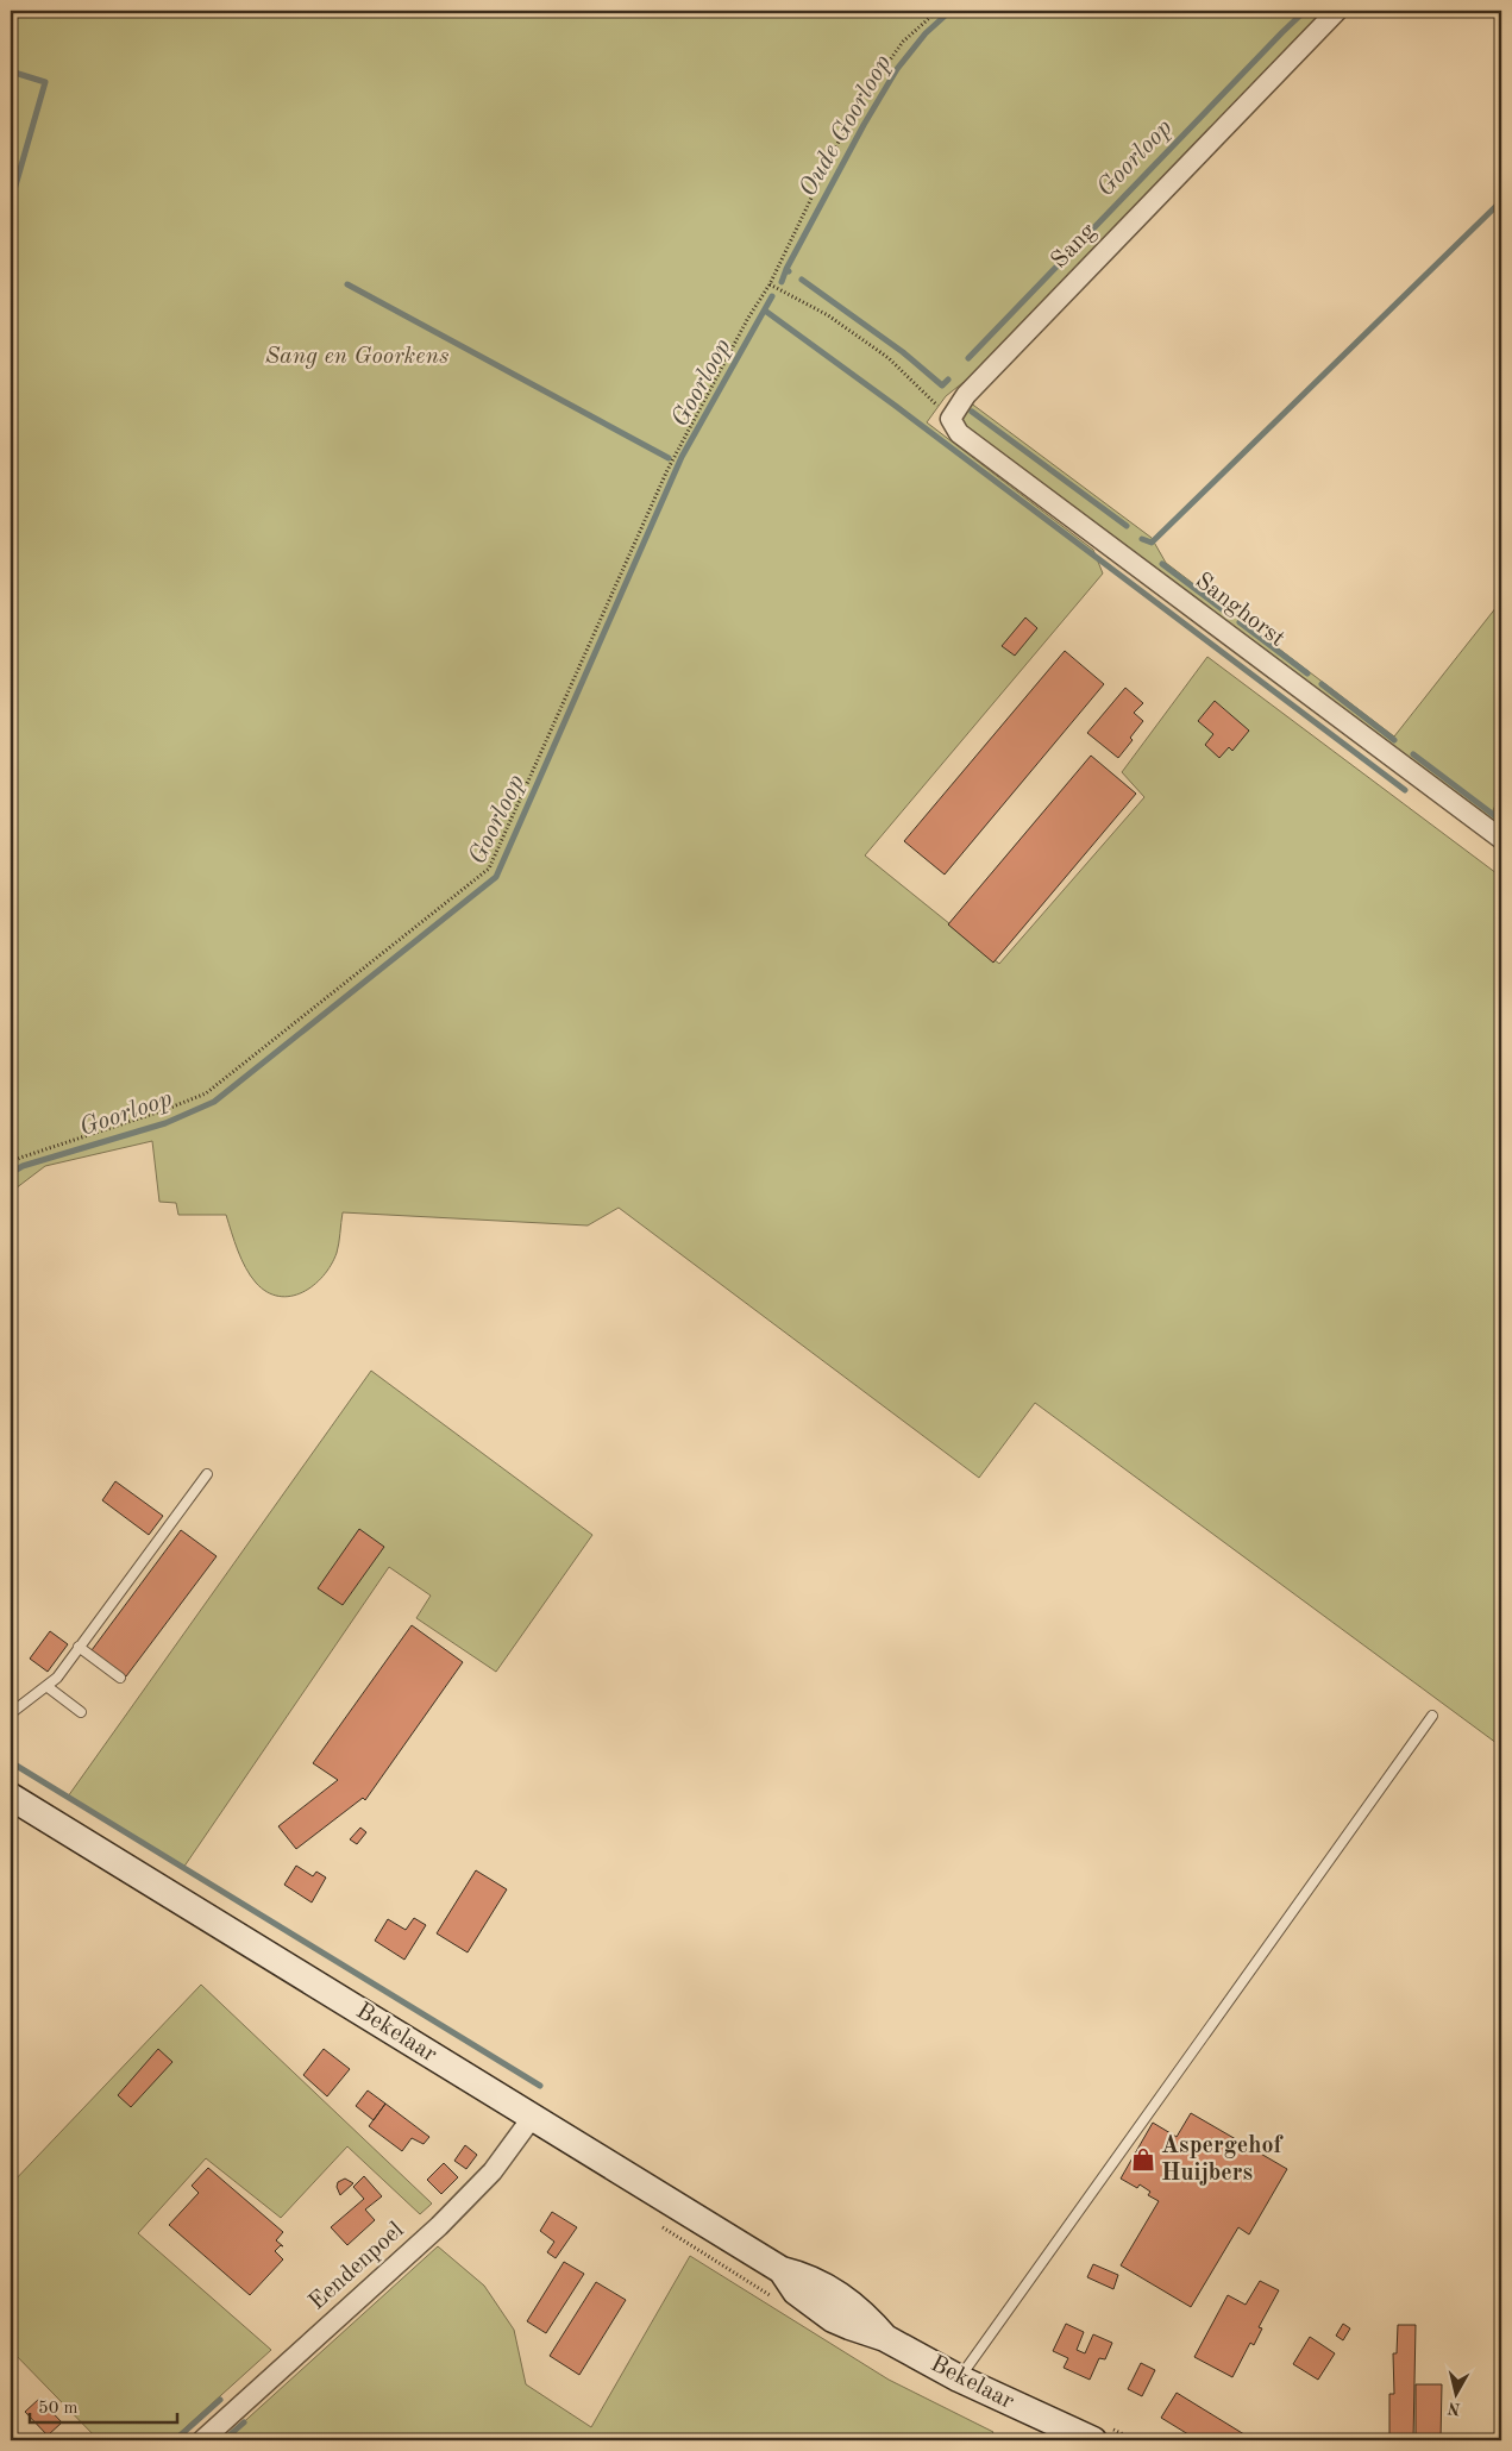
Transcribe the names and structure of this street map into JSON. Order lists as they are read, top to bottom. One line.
{"streets":{"street":["Sang","Sanghorst","Bekelaar","Eendenpoel"]},"crossings":[["Sang","Sanghorst"],["Bekelaar","Eendenpoel"]],"water":["Oude Goorloop","Goorloop"],"parks":["Sang en Goorkens"],"places":{"shop":["Aspergehof Huijbers"]},"scale_bar":"50 m","north":"bottom"}
